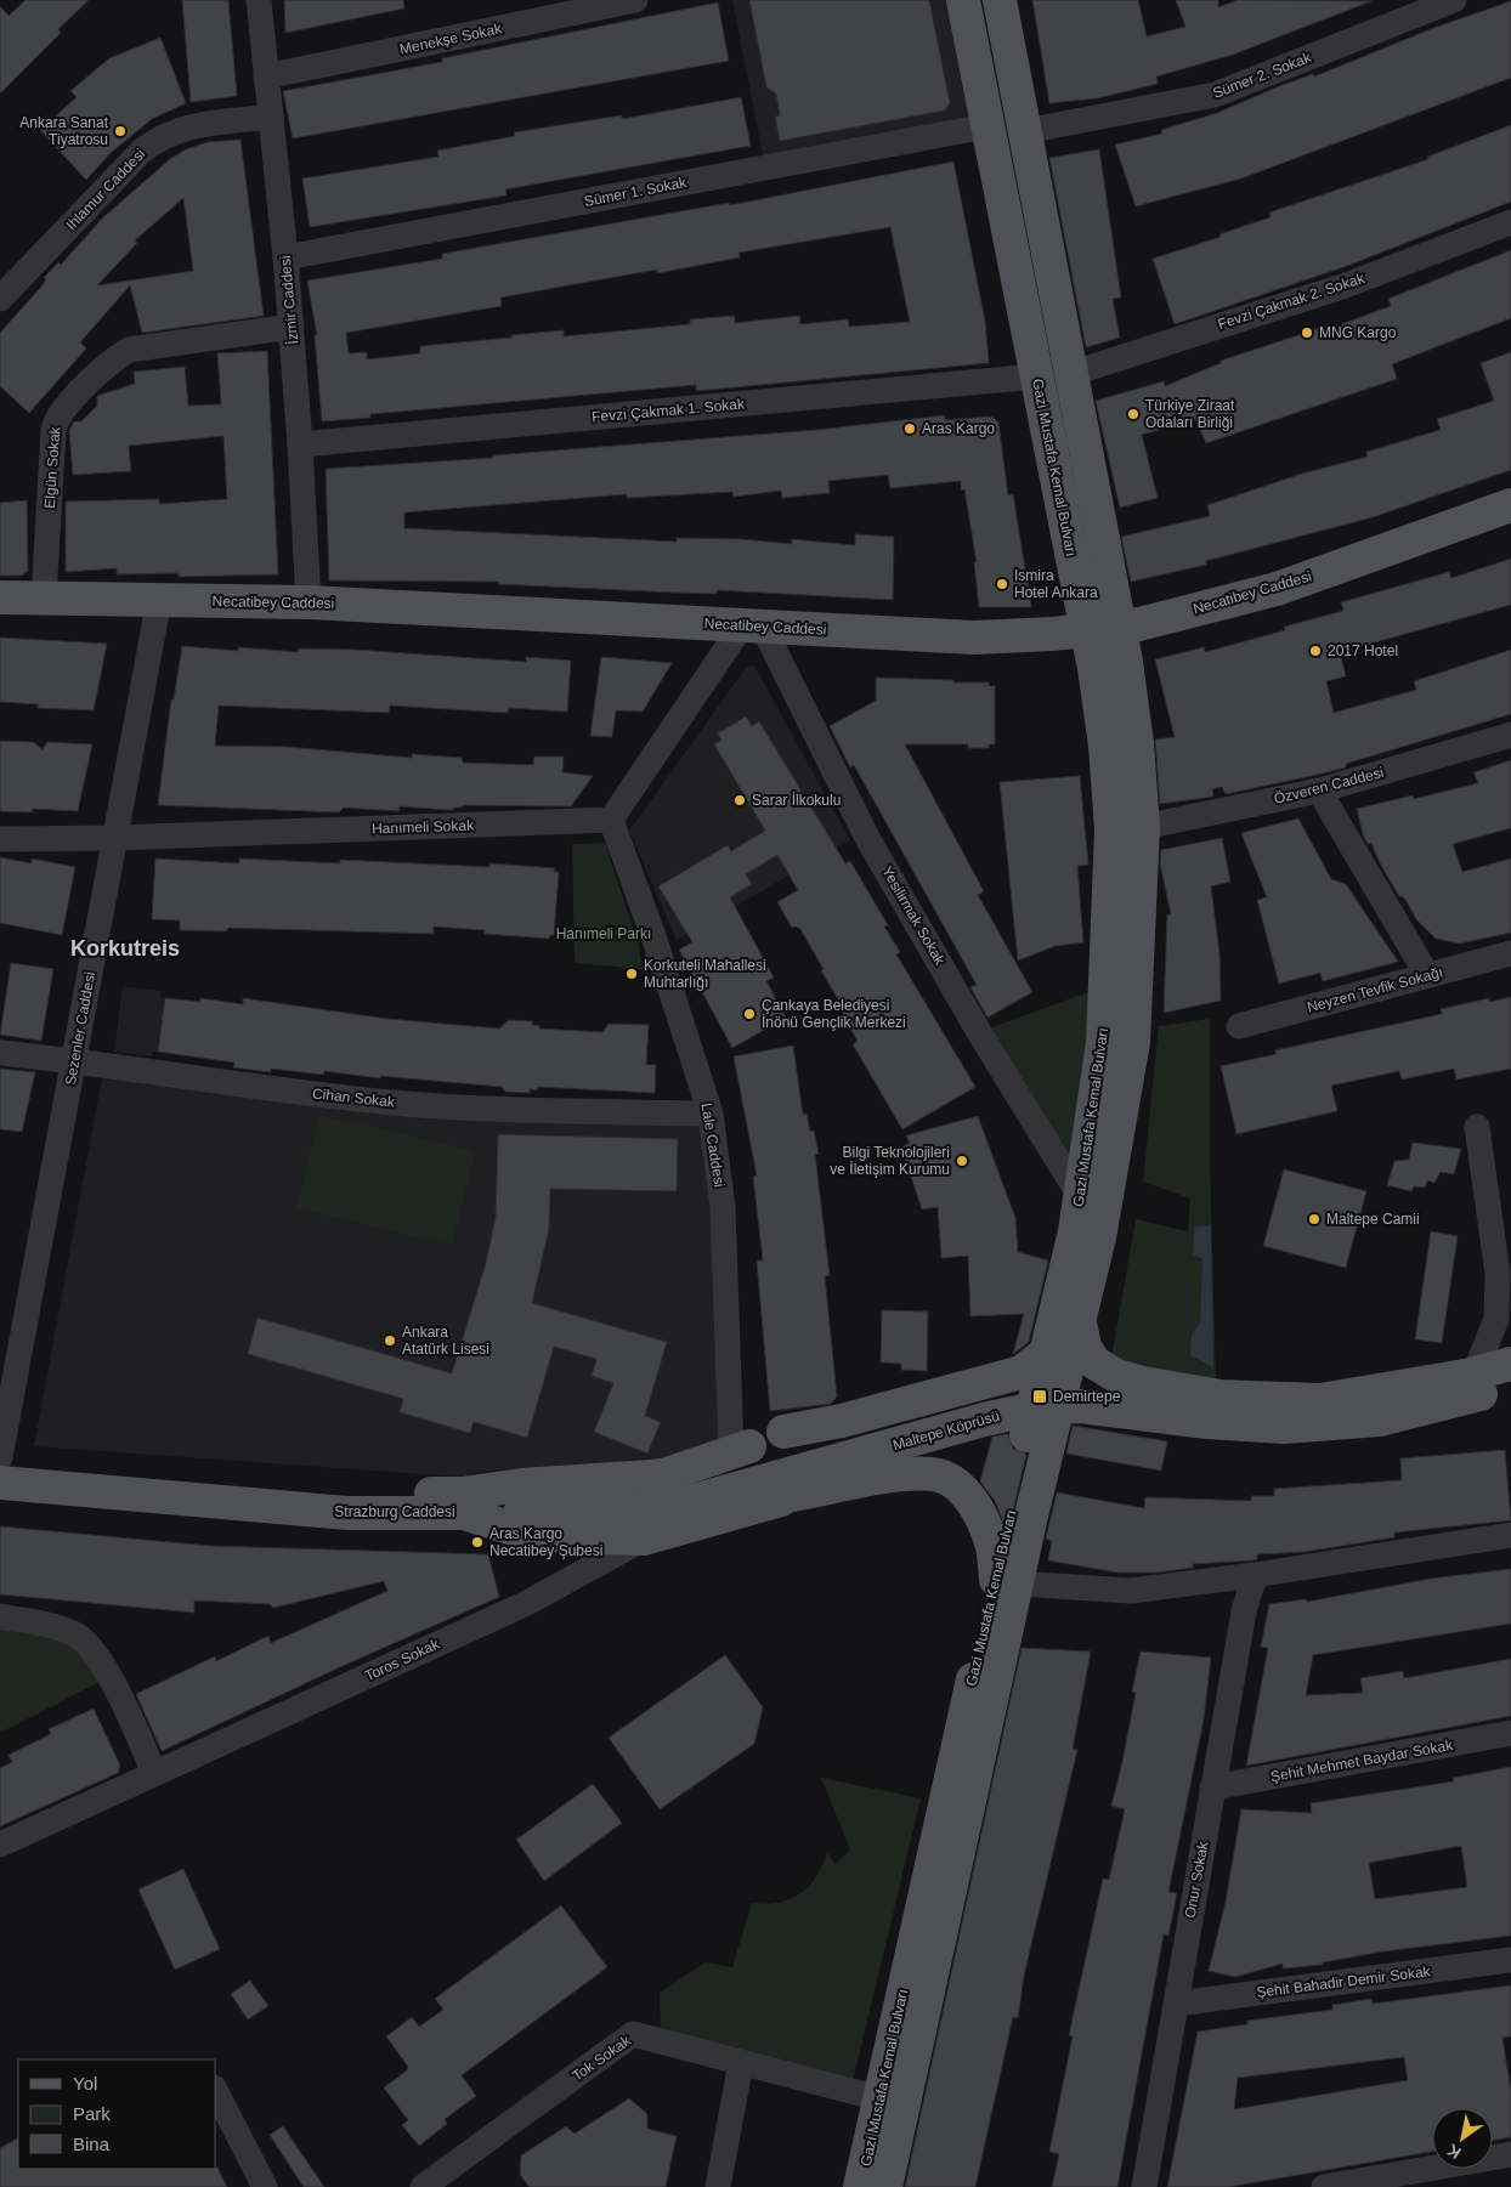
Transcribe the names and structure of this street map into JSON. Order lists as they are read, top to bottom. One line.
{"streets":{"main road":["Gazi Mustafa Kemal Bulvarı","Necatibey Caddesi","Maltepe Köprüsü","Strazburg Caddesi"],"street":["Menekşe Sokak","Sümer 2. Sokak","Ihlamur Caddesi","Sümer 1. Sokak","İzmir Caddesi","Fevzi Çakmak 2. Sokak","Fevzi Çakmak 1. Sokak","Elgün Sokak","Özveren Caddesi","Hanımeli Sokak","Yesilirmak Sokak","Neyzen Tevfik Sokağı","Sezenler Caddesi","Cihan Sokak","Lale Caddesi","Toros Sokak","Şehit Mehmet Baydar Sokak","Onur Sokak","Şehit Bahadir Demir Sokak","Tok Sokak"]},"crossings":[["Menekşe Sokak","İzmir Caddesi"],["Sümer 2. Sokak","Gazi Mustafa Kemal Bulvarı"],["Ihlamur Caddesi","İzmir Caddesi"],["Sümer 1. Sokak","İzmir Caddesi"],["Sümer 1. Sokak","Gazi Mustafa Kemal Bulvarı"],["İzmir Caddesi","Fevzi Çakmak 1. Sokak"],["İzmir Caddesi","Elgün Sokak"],["İzmir Caddesi","Necatibey Caddesi"],["Fevzi Çakmak 2. Sokak","Gazi Mustafa Kemal Bulvarı"],["Fevzi Çakmak 1. Sokak","Gazi Mustafa Kemal Bulvarı"],["Elgün Sokak","Necatibey Caddesi"],["Gazi Mustafa Kemal Bulvarı","Özveren Caddesi"],["Gazi Mustafa Kemal Bulvarı","Yesilirmak Sokak"],["Gazi Mustafa Kemal Bulvarı","Strazburg Caddesi"],["Gazi Mustafa Kemal Bulvarı","Tok Sokak"],["Necatibey Caddesi","Yesilirmak Sokak"],["Necatibey Caddesi","Sezenler Caddesi"],["Hanımeli Sokak","Sezenler Caddesi"],["Hanımeli Sokak","Lale Caddesi"],["Sezenler Caddesi","Cihan Sokak"],["Sezenler Caddesi","Strazburg Caddesi"],["Cihan Sokak","Lale Caddesi"],["Lale Caddesi","Strazburg Caddesi"],["Maltepe Köprüsü","Strazburg Caddesi"],["Strazburg Caddesi","Toros Sokak"],["Şehit Mehmet Baydar Sokak","Onur Sokak"],["Onur Sokak","Şehit Bahadir Demir Sokak"]],"districts":["Korkutreis"],"parks":["Hanımeli Parkı"],"places":{"other":["Ankara Sanat Tiyatrosu","MNG Kargo","Türkiye Ziraat Odaları Birliği","Aras Kargo","Ismira Hotel Ankara","2017 Hotel","Sarar İlkokulu","Korkuteli Mahallesi Muhtarlığı","Çankaya Belediyesi İnönü Gençlik Merkezi","Bilgi Teknolojileri ve İletişim Kurumu","Maltepe Camii","Ankara Atatürk Lisesi","Aras Kargo Necatibey Şubesi"],"transit":["Demirtepe"]},"legend":["Yol","Park","Bina"],"north":"bottom left"}
